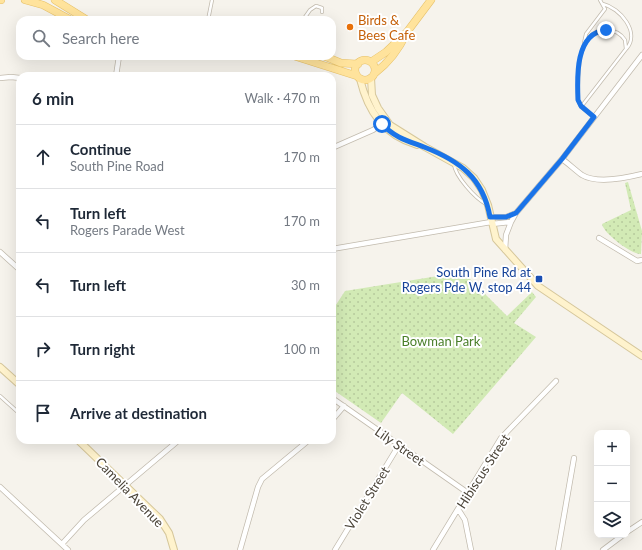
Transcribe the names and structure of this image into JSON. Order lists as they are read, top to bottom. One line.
{"streets":{"main road":["Camelia Avenue"],"street":["Lily Street","Hibiscus Street","Violet Street"]},"crossings":[["Lily Street","Hibiscus Street"],["Lily Street","Violet Street"]],"parks":["Bowman Park"],"places":{"other":["Birds & Bees Cafe"],"transit":["South Pine Rd at Rogers Pde W, stop 44"]},"page":{"search":"Search here","heading":["6 min","Walk · 470 m"],"list":[["Continue","South Pine Road","170 m"],["Turn left","Rogers Parade West","170 m"],["Turn left","30 m"],["Turn right","100 m"],"Arrive at destination"],"map_buttons":["+","−"]}}
